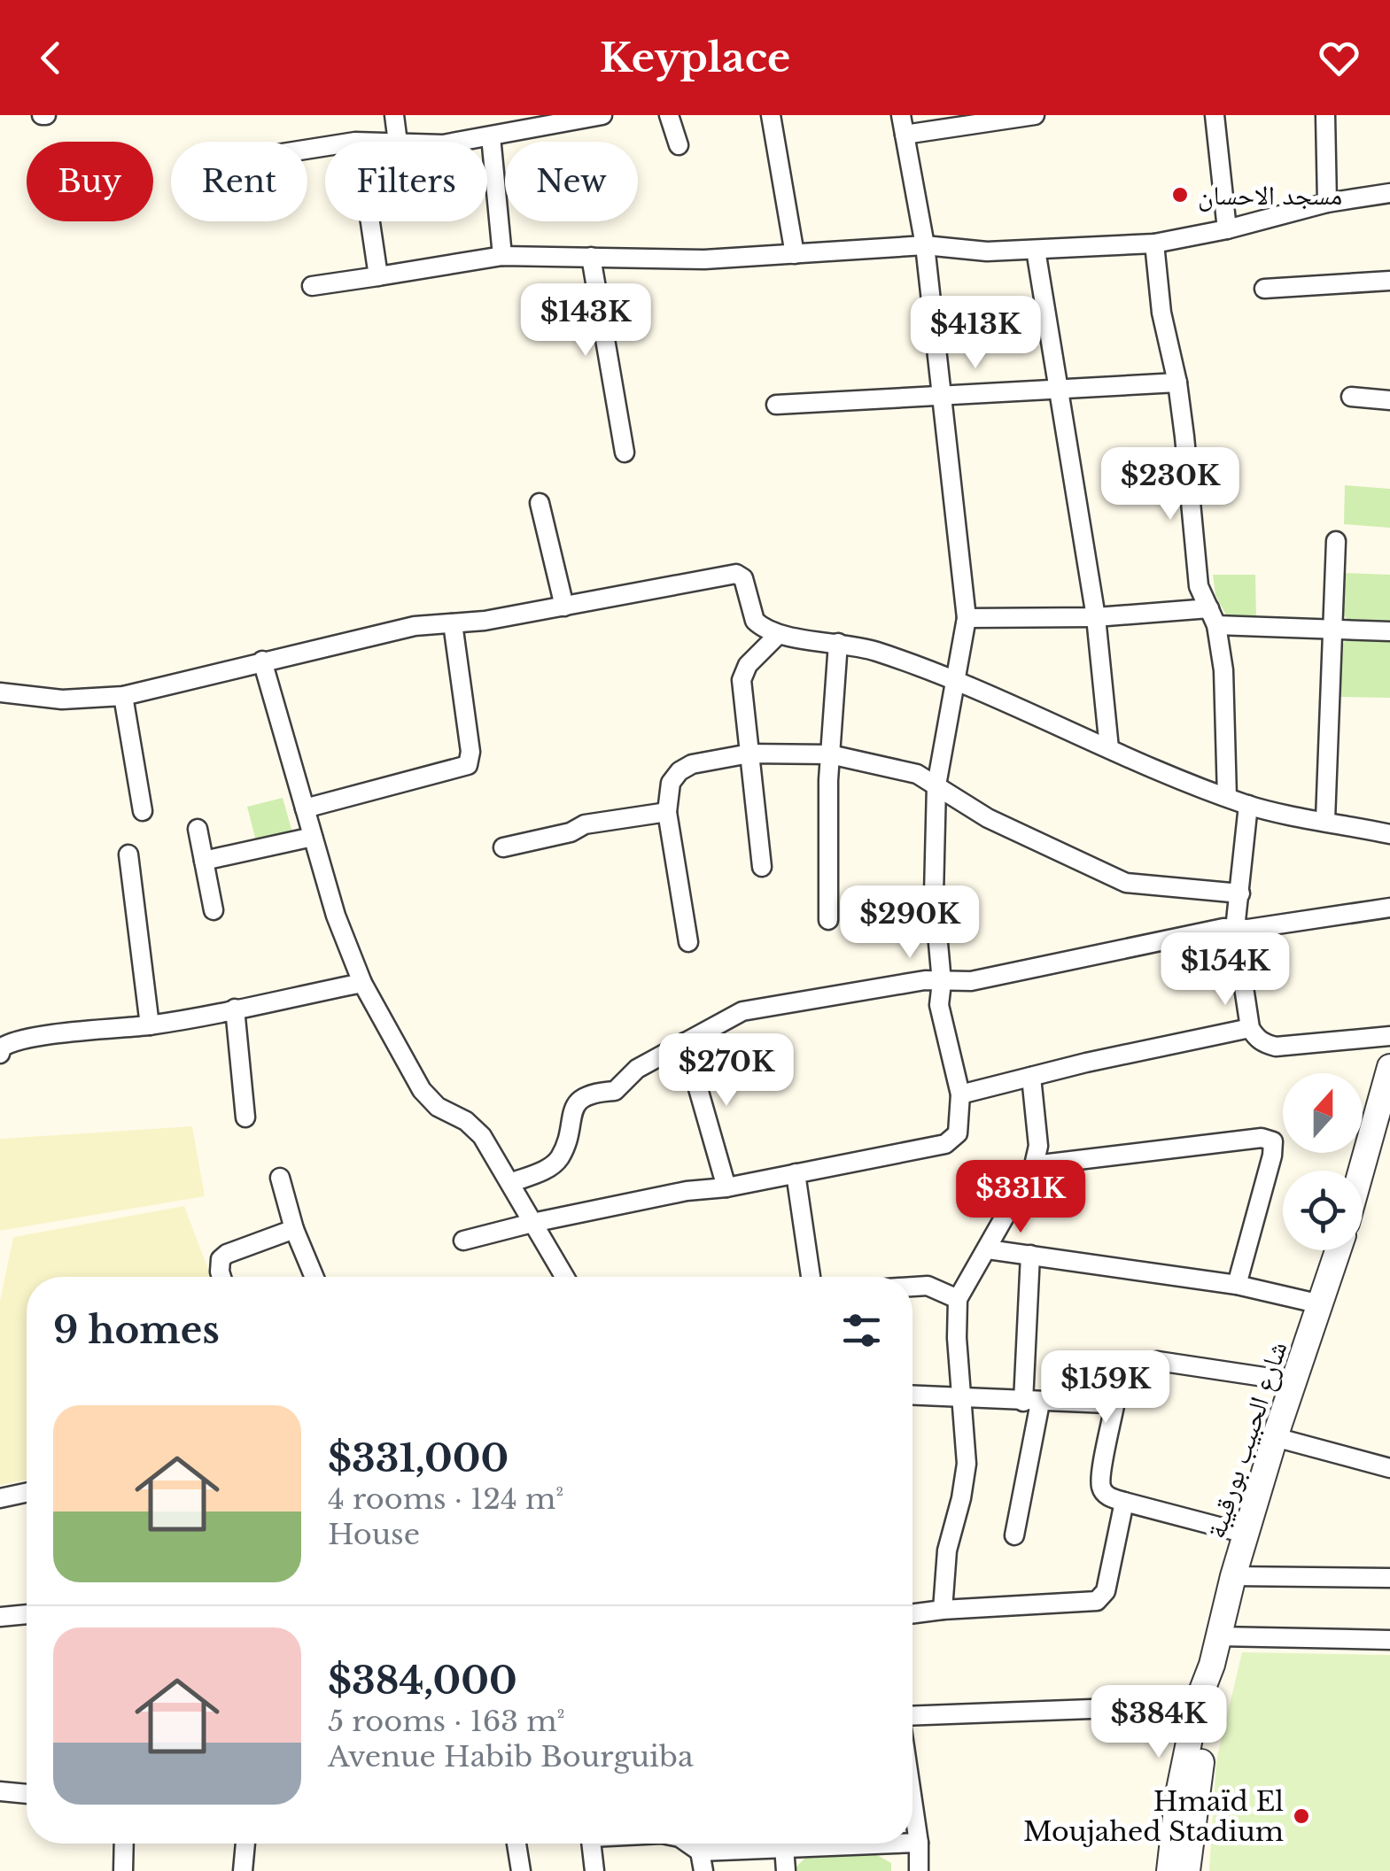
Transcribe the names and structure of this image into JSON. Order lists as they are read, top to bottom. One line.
{"streets":{"street":["شارع الحبيب بورقيبة"]},"places":["مسجد الاحسان","Hmaïd El Moujahed Stadium"],"north":"top","page":{"header":"Keyplace","chip":["Buy","Rent","Filters","New"],"price":["$143K","$413K","$230K","$290K","$154K","$270K","$331K","$159K","$384K"],"heading":"9 homes","list":[{"name":"$331,000","note":"4 rooms · 124 m² · House"},{"name":"$384,000","note":"5 rooms · 163 m² · Avenue Habib Bourguiba"}]}}
